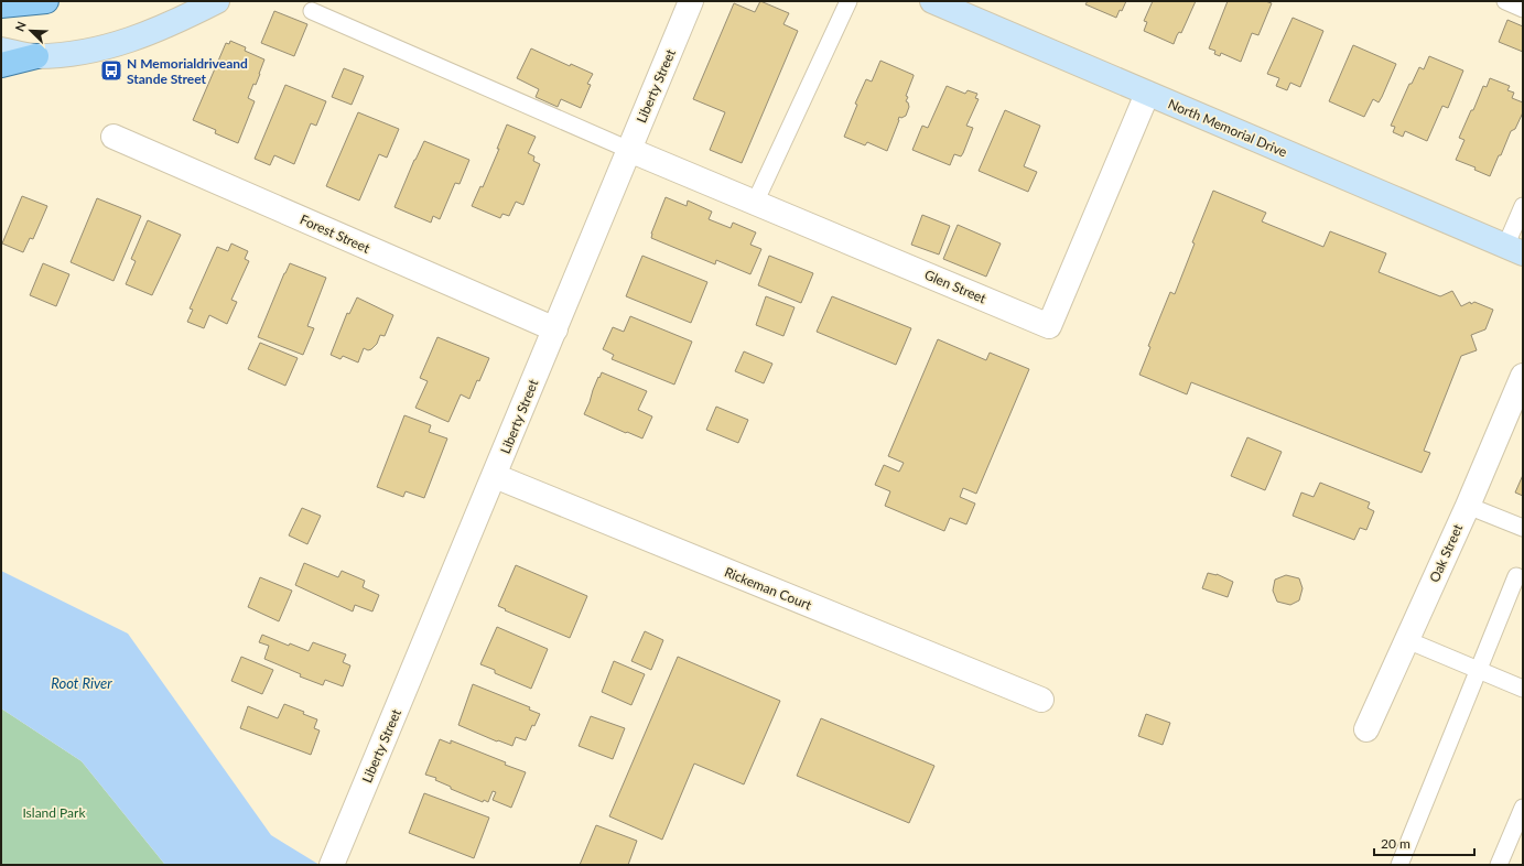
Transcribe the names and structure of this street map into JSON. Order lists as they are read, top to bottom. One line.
{"streets":{"main road":["North Memorial Drive"],"street":["Liberty Street","Forest Street","Glen Street","Oak Street","Rickeman Court"]},"crossings":[["Liberty Street","Forest Street"],["Liberty Street","Glen Street"],["Liberty Street","Rickeman Court"],["North Memorial Drive","Glen Street"]],"water":["Root River"],"parks":["Island Park"],"places":{"bus stop":["N Memorialdriveand Stande Street"]},"scale_bar":"20 m","north":"top left"}
